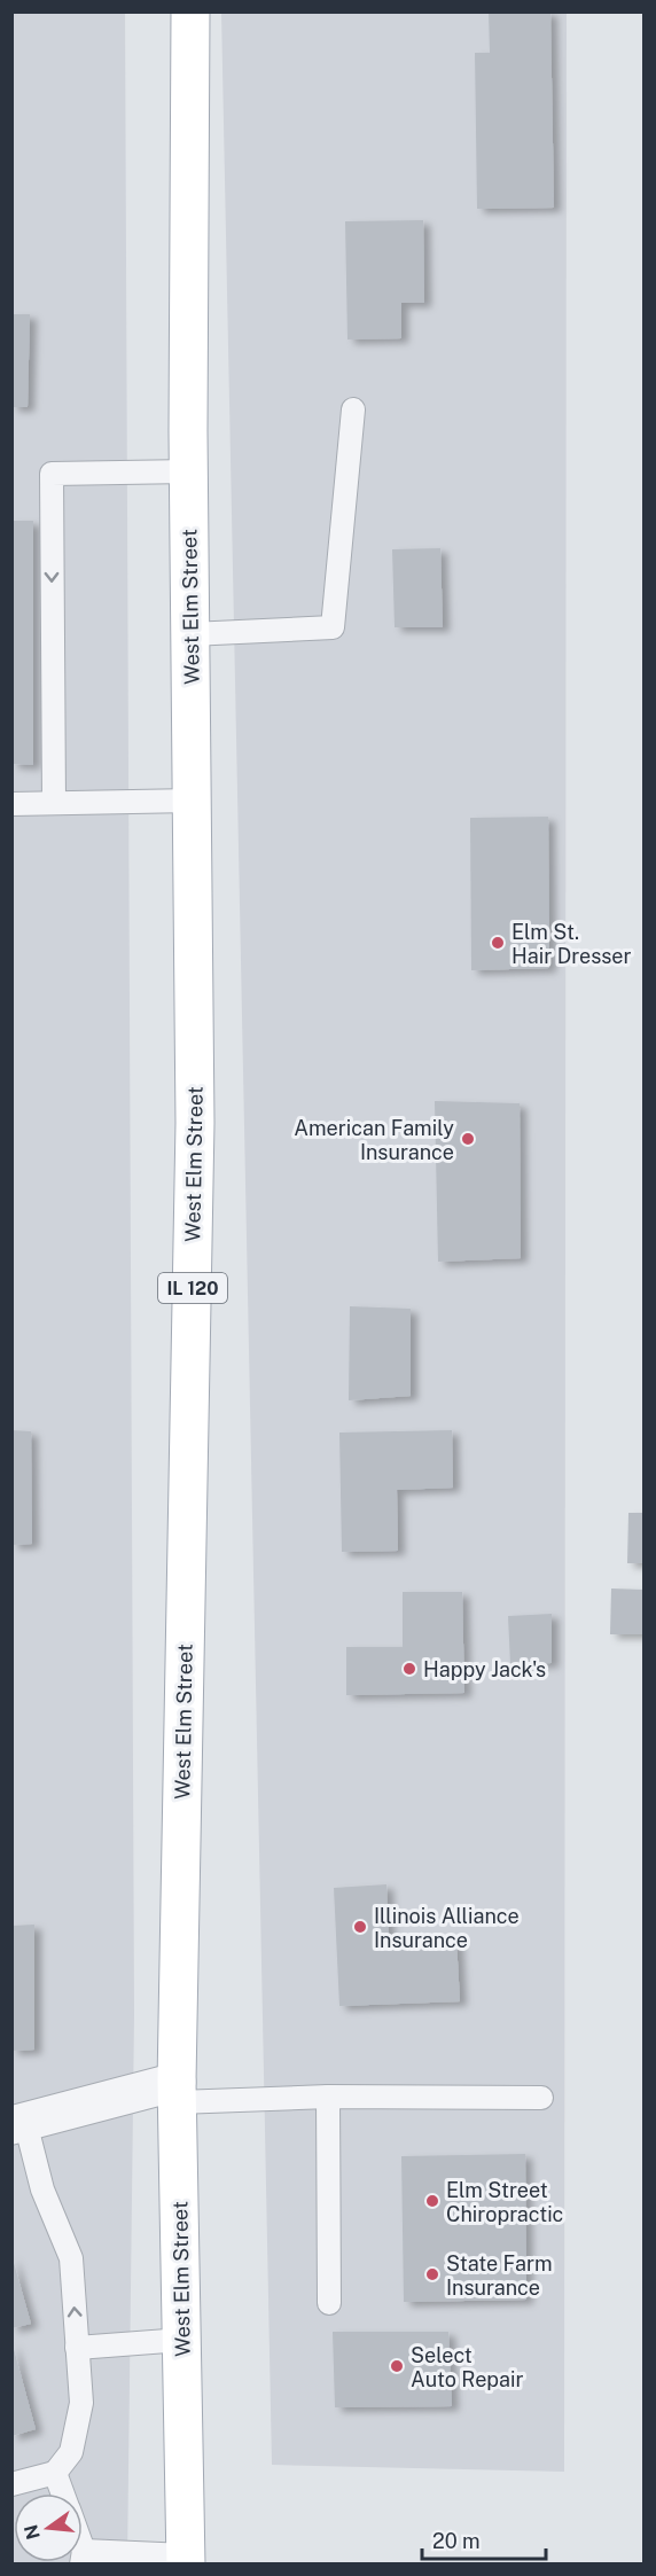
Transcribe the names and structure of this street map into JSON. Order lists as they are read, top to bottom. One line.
{"streets":{"main road":["West Elm Street","IL 120"]},"places":["Elm St. Hair Dresser","American Family Insurance","Happy Jack's","Illinois Alliance Insurance","Elm Street Chiropractic","State Farm Insurance","Select Auto Repair"],"scale_bar":"20 m","north":"left"}
